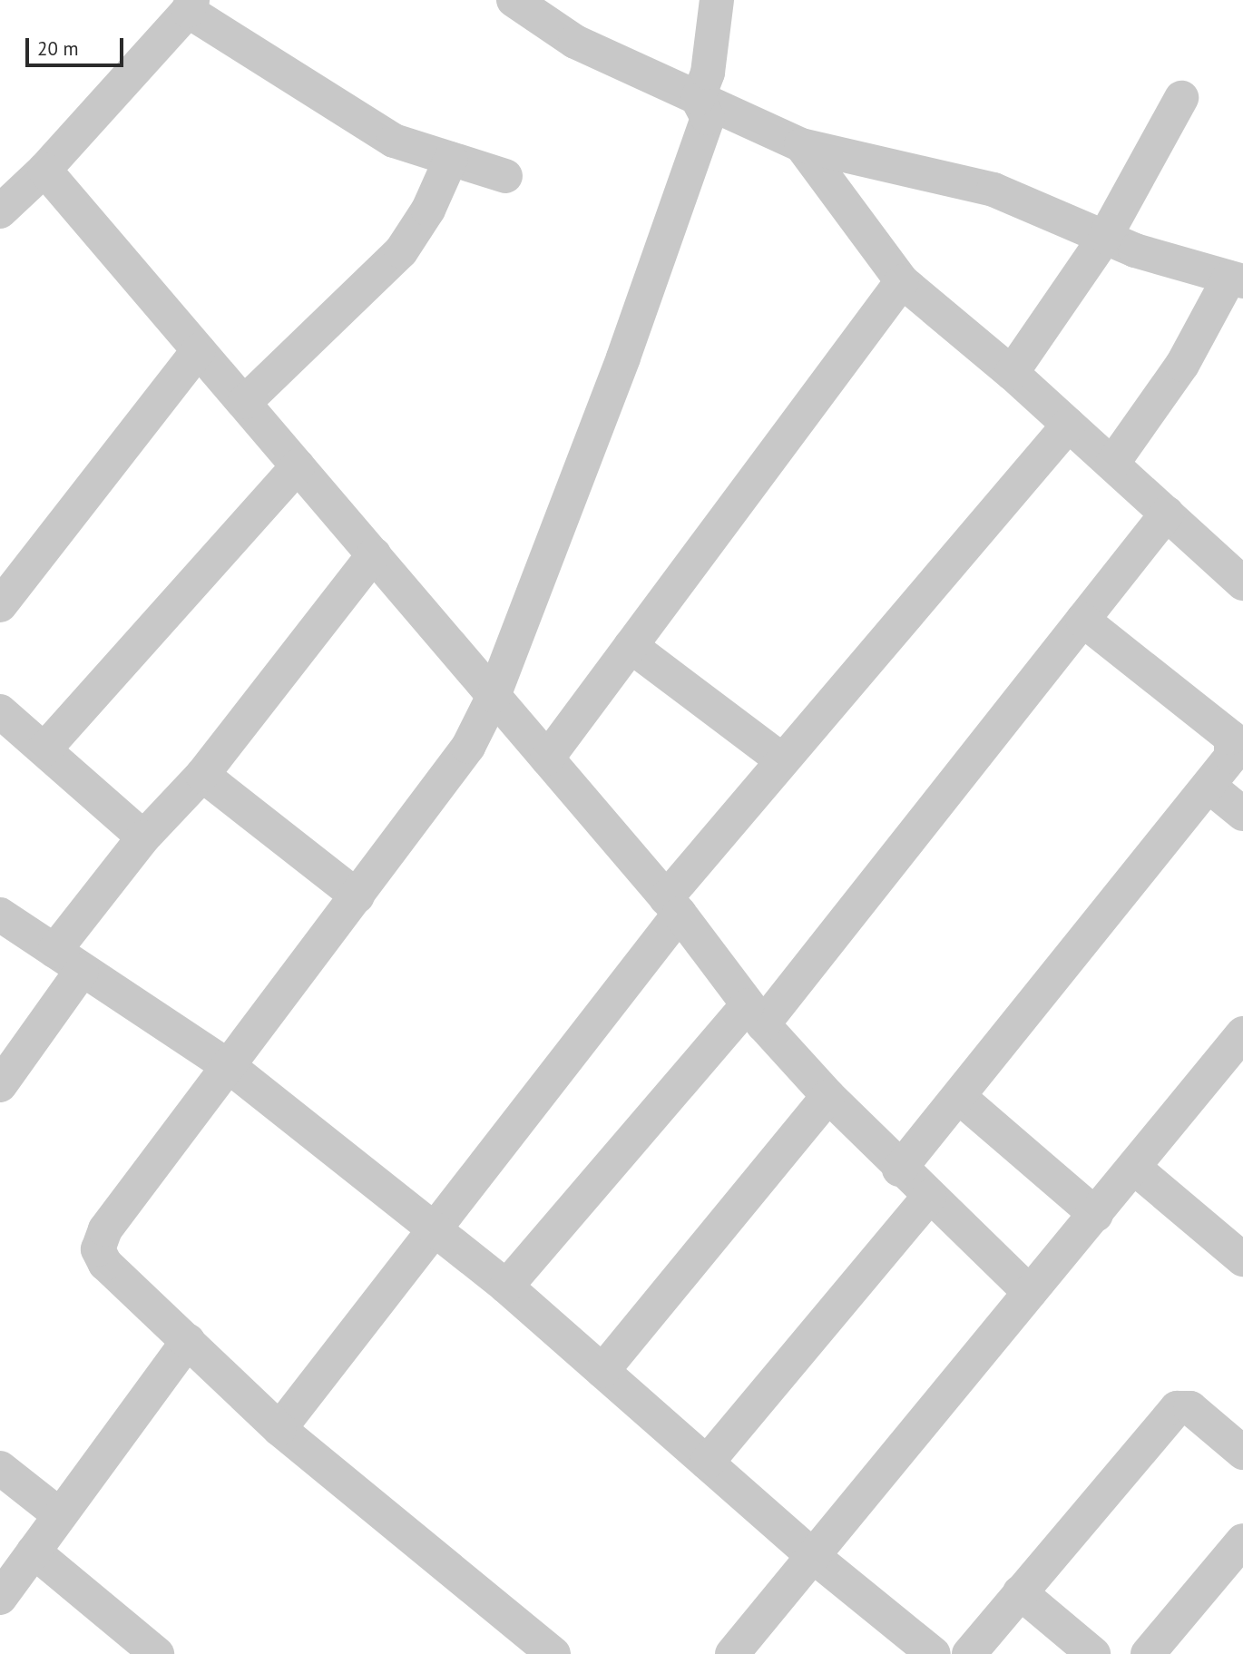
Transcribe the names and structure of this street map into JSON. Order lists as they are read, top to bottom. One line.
{"scale_bar":"20 m"}
